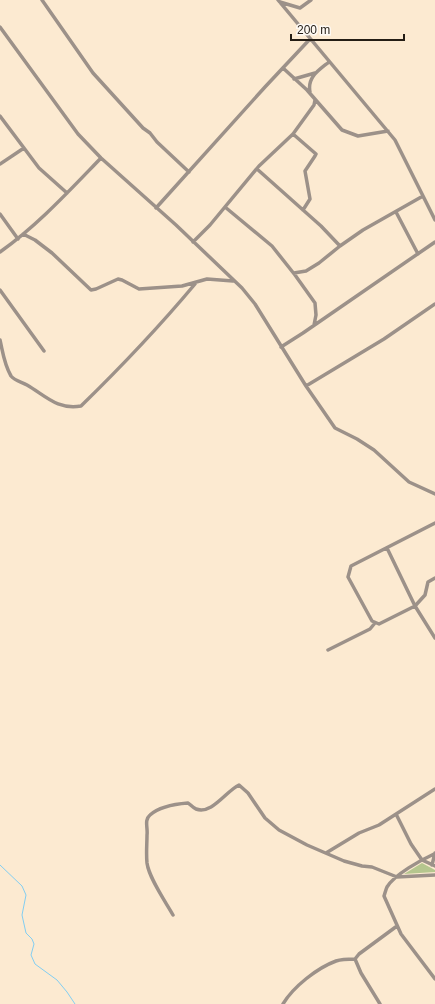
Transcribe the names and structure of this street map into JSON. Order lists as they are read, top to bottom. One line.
{"scale_bar":"200 m"}
